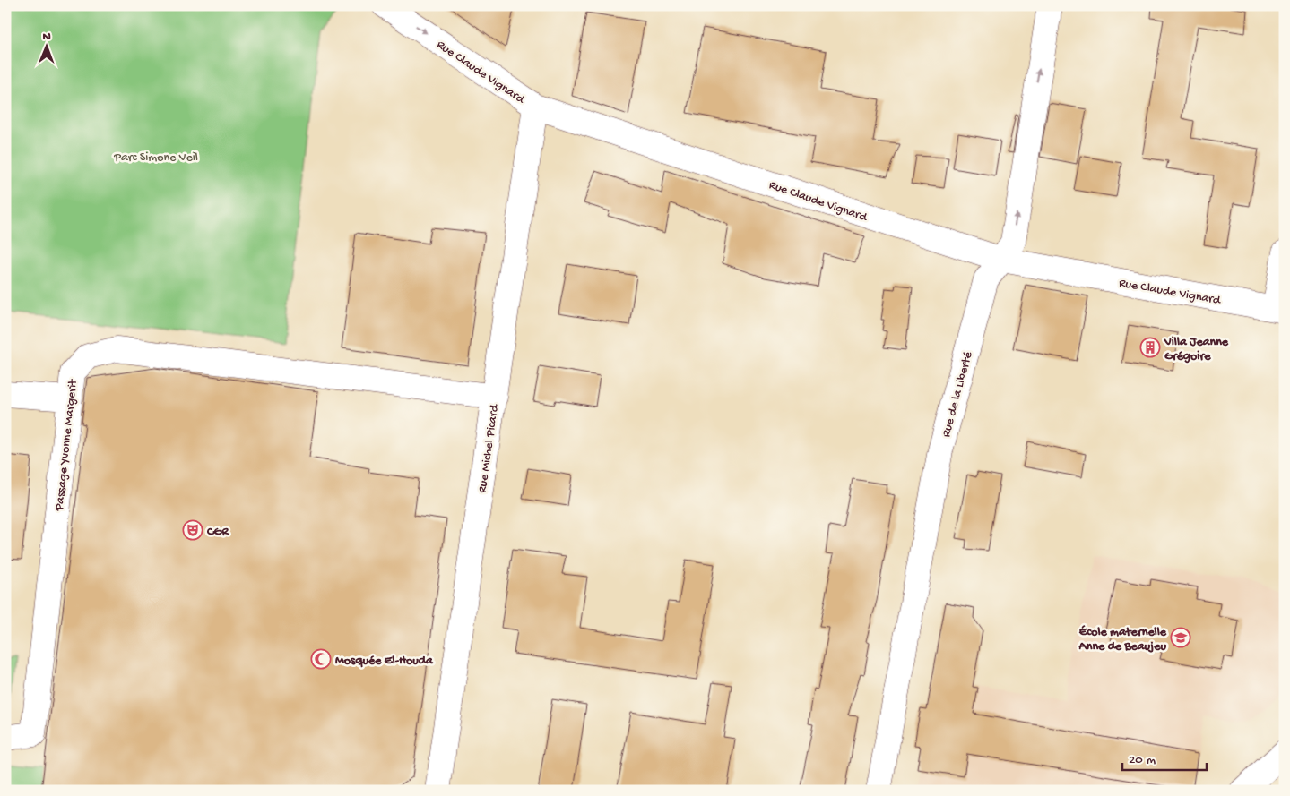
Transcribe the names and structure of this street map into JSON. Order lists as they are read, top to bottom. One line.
{"streets":{"street":["Rue Claude Vignard","Rue de la Liberté","Passage Yvonne Margerit","Rue Michel Picard"]},"crossings":[["Rue Claude Vignard","Rue de la Liberté"],["Rue Claude Vignard","Rue Michel Picard"],["Passage Yvonne Margerit","Rue Michel Picard"]],"parks":["Parc Simone Veil"],"places":{"building":["Villa Jeanne Grégoire"],"theatre":["CGR"],"school or university":["École maternelle Anne de Beaujeu"],"mosque":["Mosquée El-Houda"]},"scale_bar":"20 m","north":"top"}
